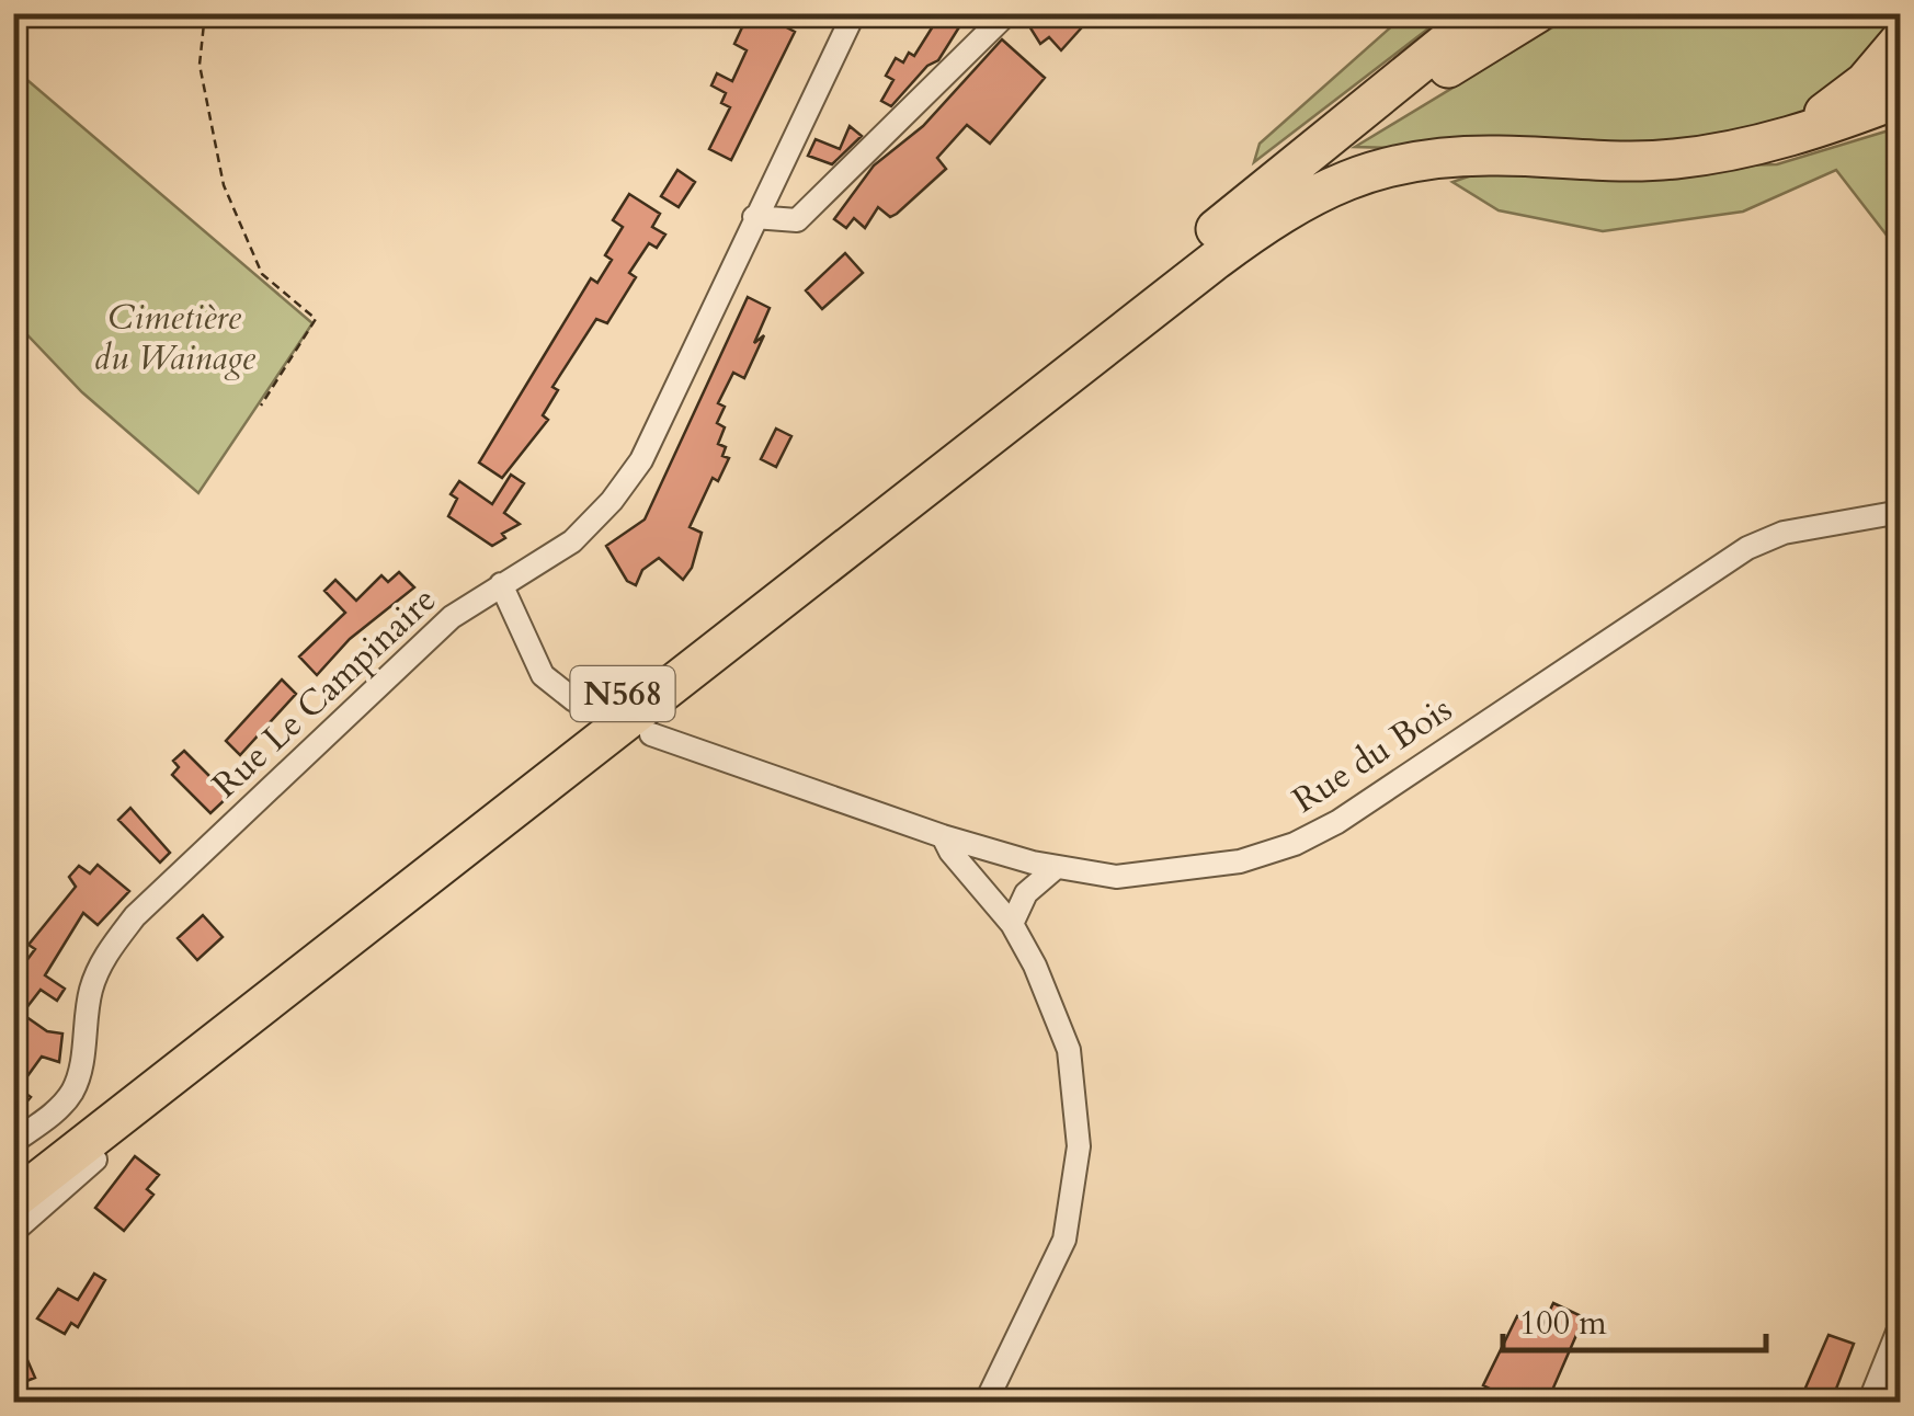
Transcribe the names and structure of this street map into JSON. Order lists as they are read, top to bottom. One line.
{"streets":{"highway":["N568"],"street":["Rue Le Campinaire","Rue du Bois"]},"parks":["Cimetière du Wainage"],"scale_bar":"100 m"}
